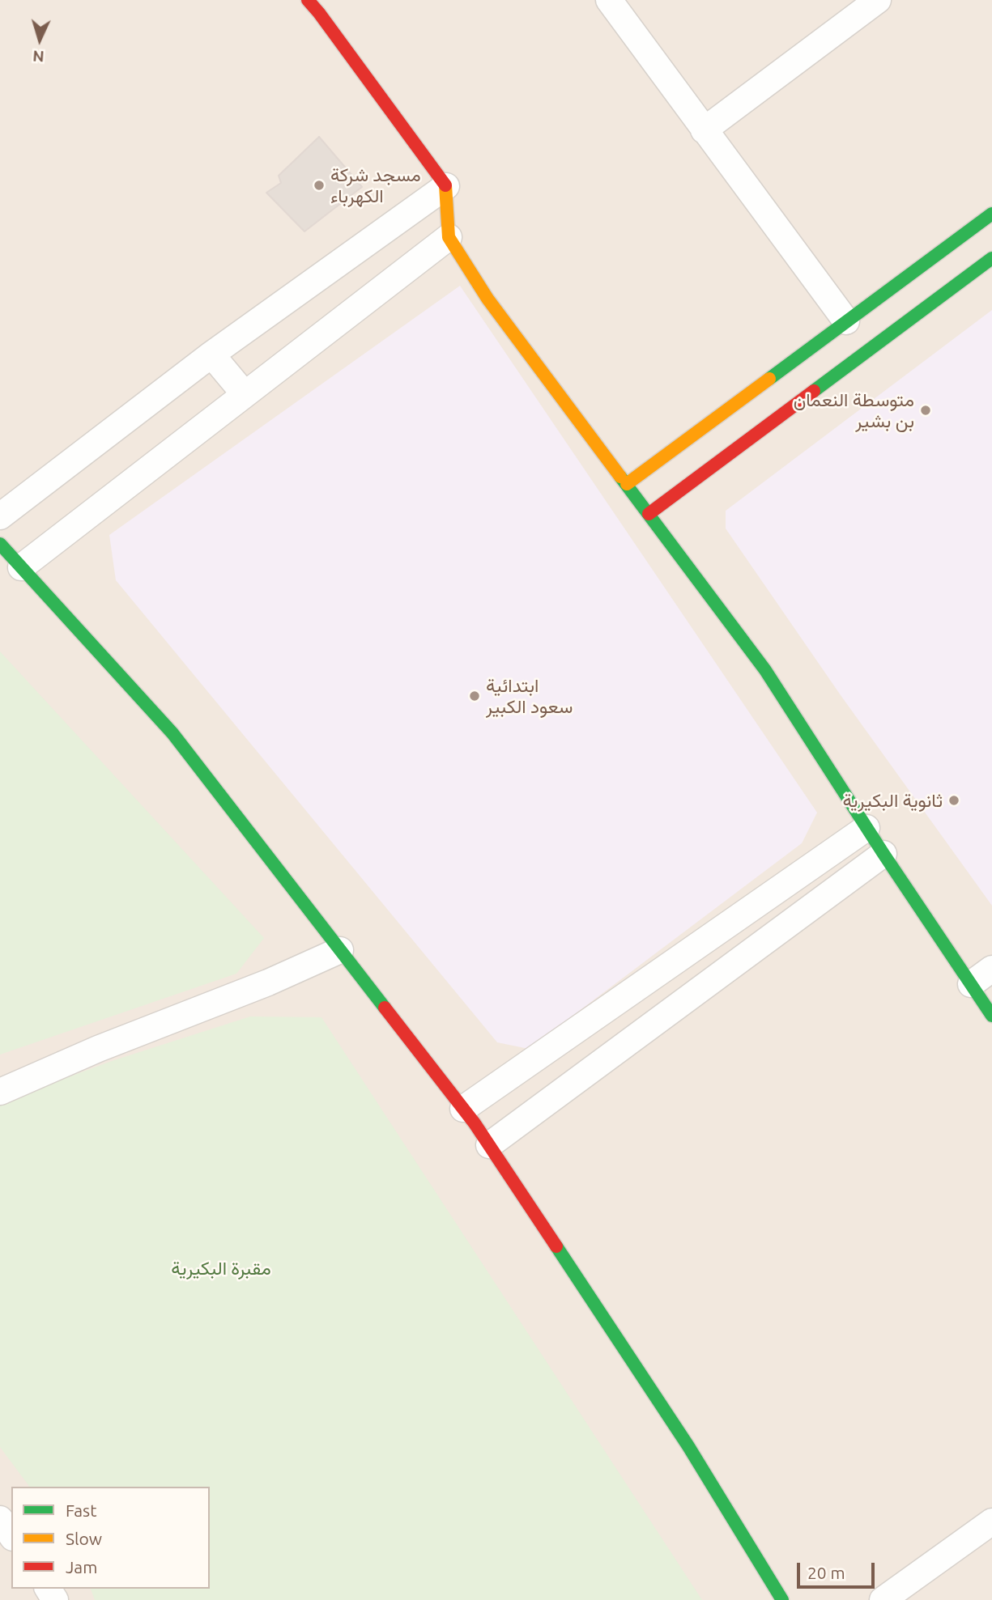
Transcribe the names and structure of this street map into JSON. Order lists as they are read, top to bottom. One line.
{"parks":["مقبرة البكيرية"],"places":["مسجد شركة الكهرباء","متوسطة النعمان بن بشير","ابتدائية سعود الكبير","ثانوية البكيرية"],"legend":["Fast","Slow","Jam"],"scale_bar":"20 m","north":"bottom"}
